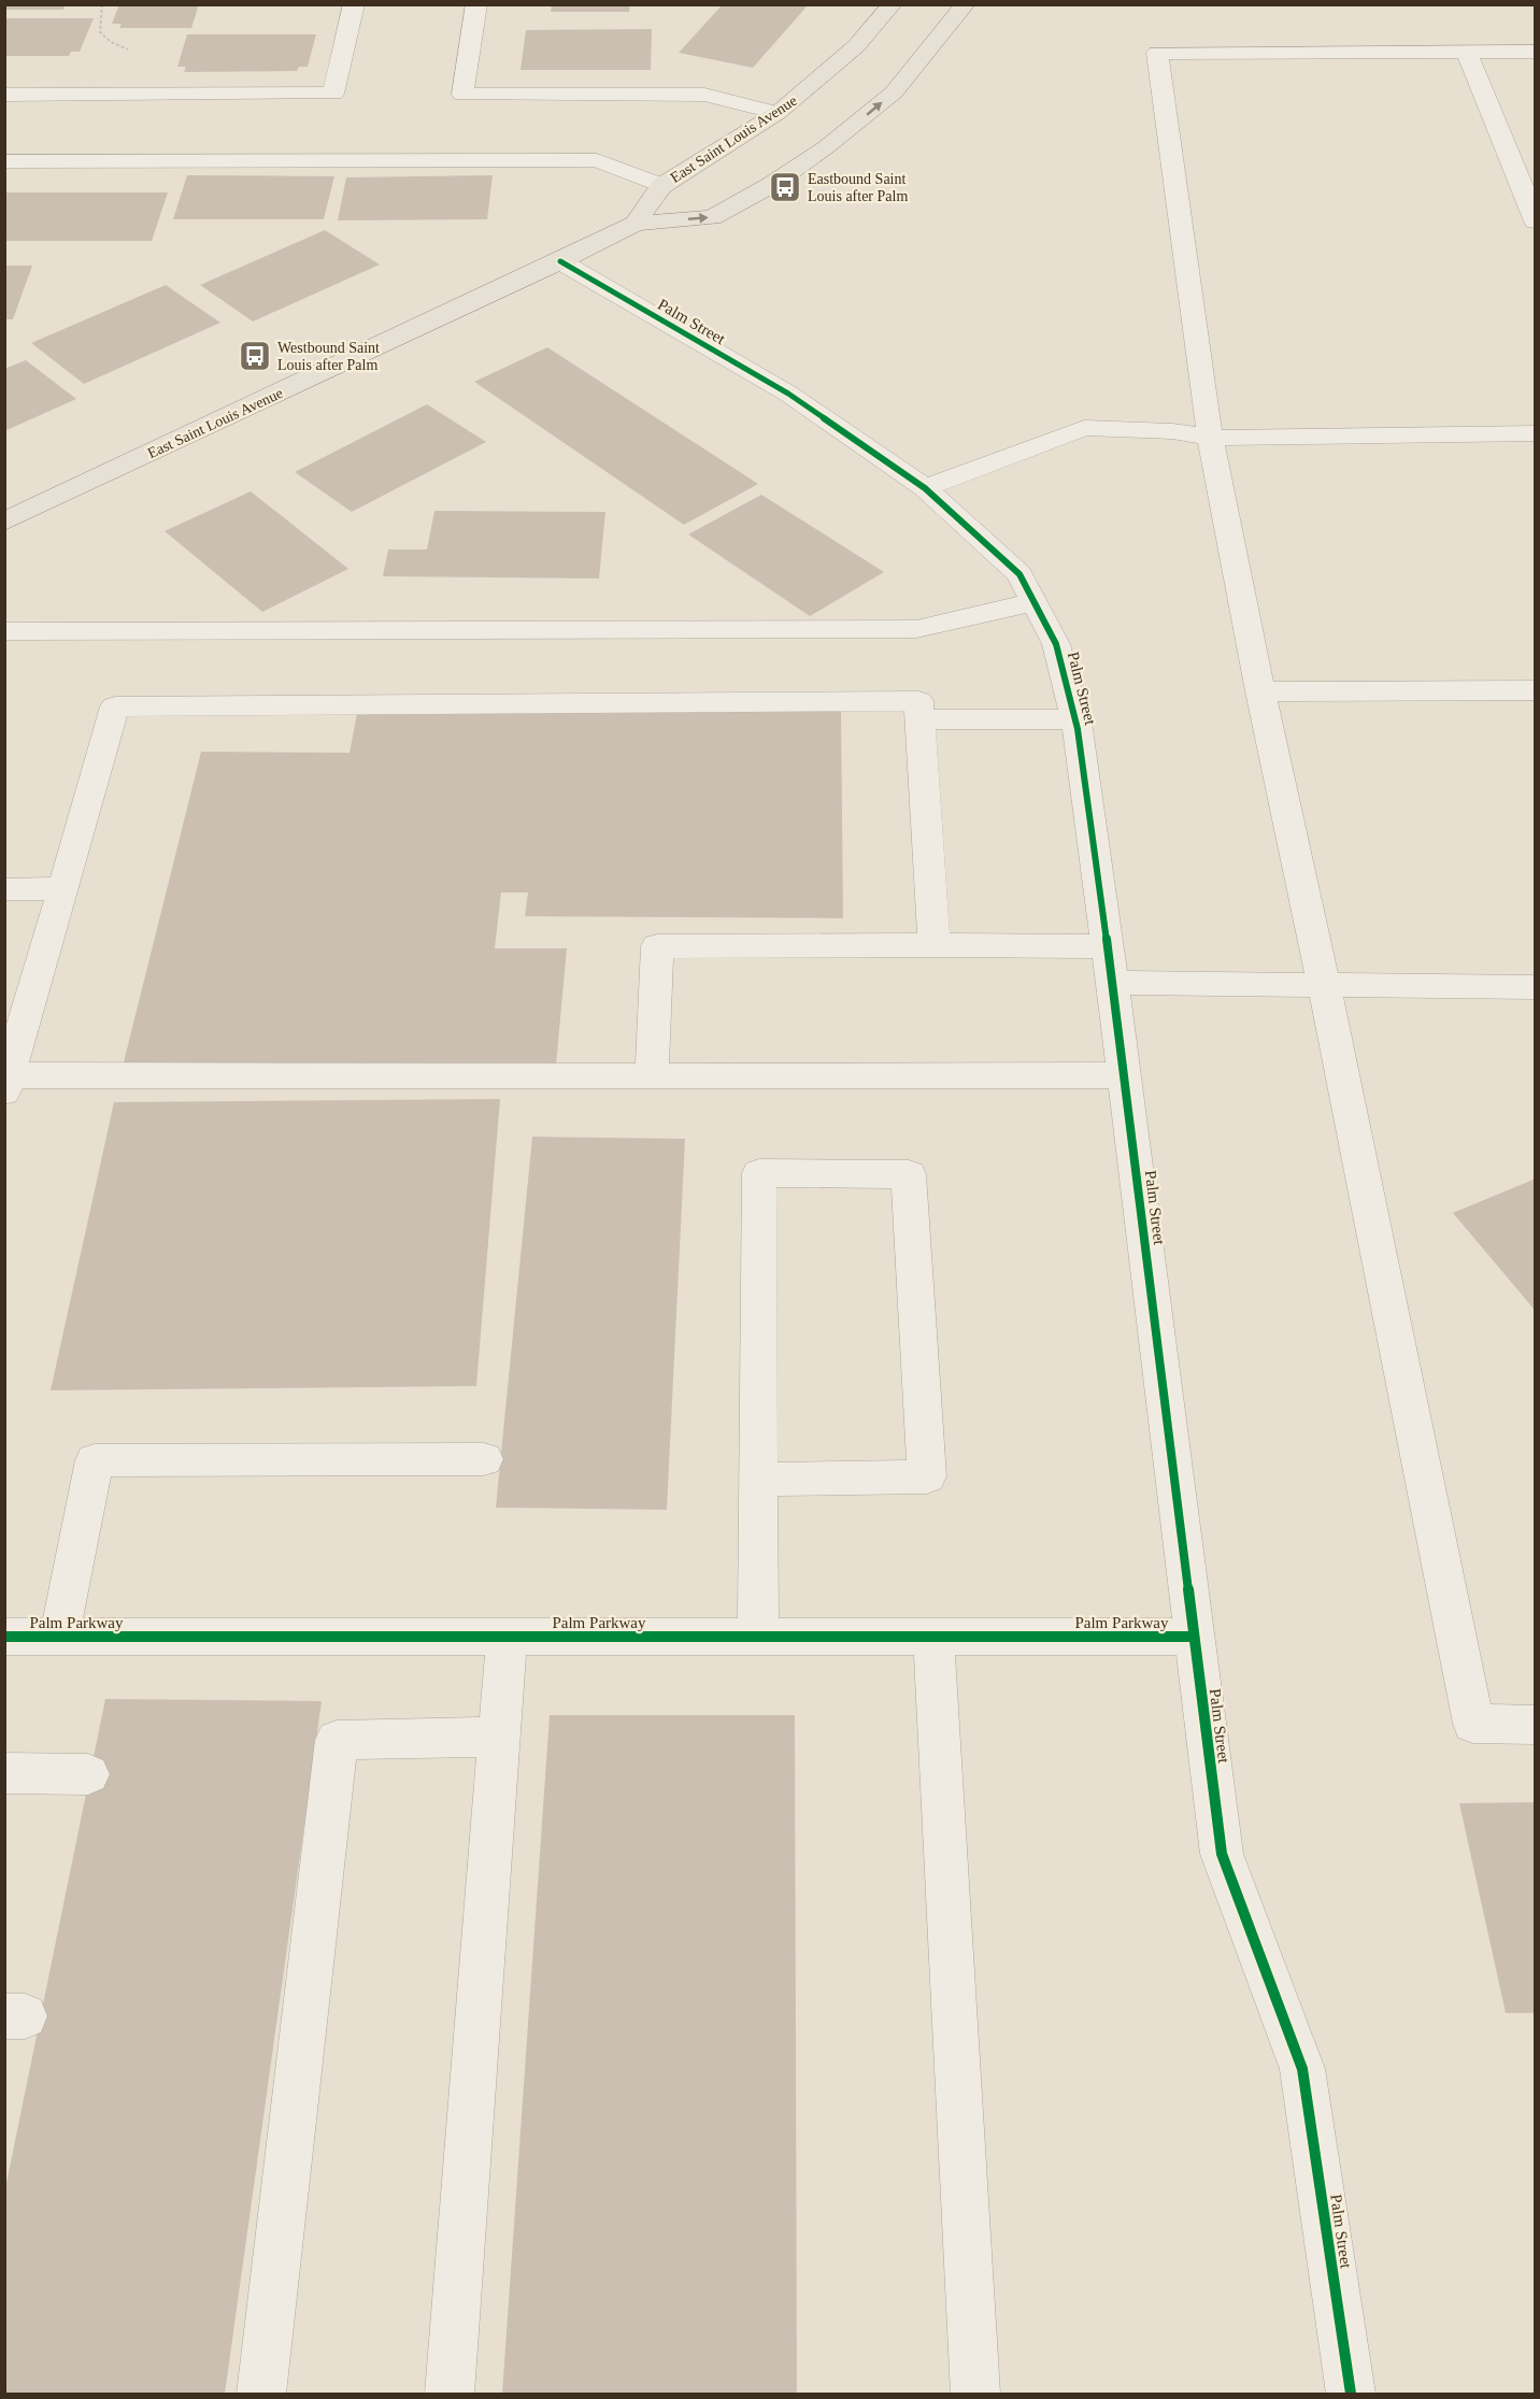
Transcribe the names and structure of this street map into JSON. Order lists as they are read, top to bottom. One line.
{"streets":{"main road":["East Saint Louis Avenue"],"street":["Palm Street","Palm Parkway"]},"crossings":[["East Saint Louis Avenue","Palm Street"],["Palm Street","Palm Parkway"]],"places":{"bus stop":["Eastbound Saint Louis after Palm","Westbound Saint Louis after Palm"]}}
